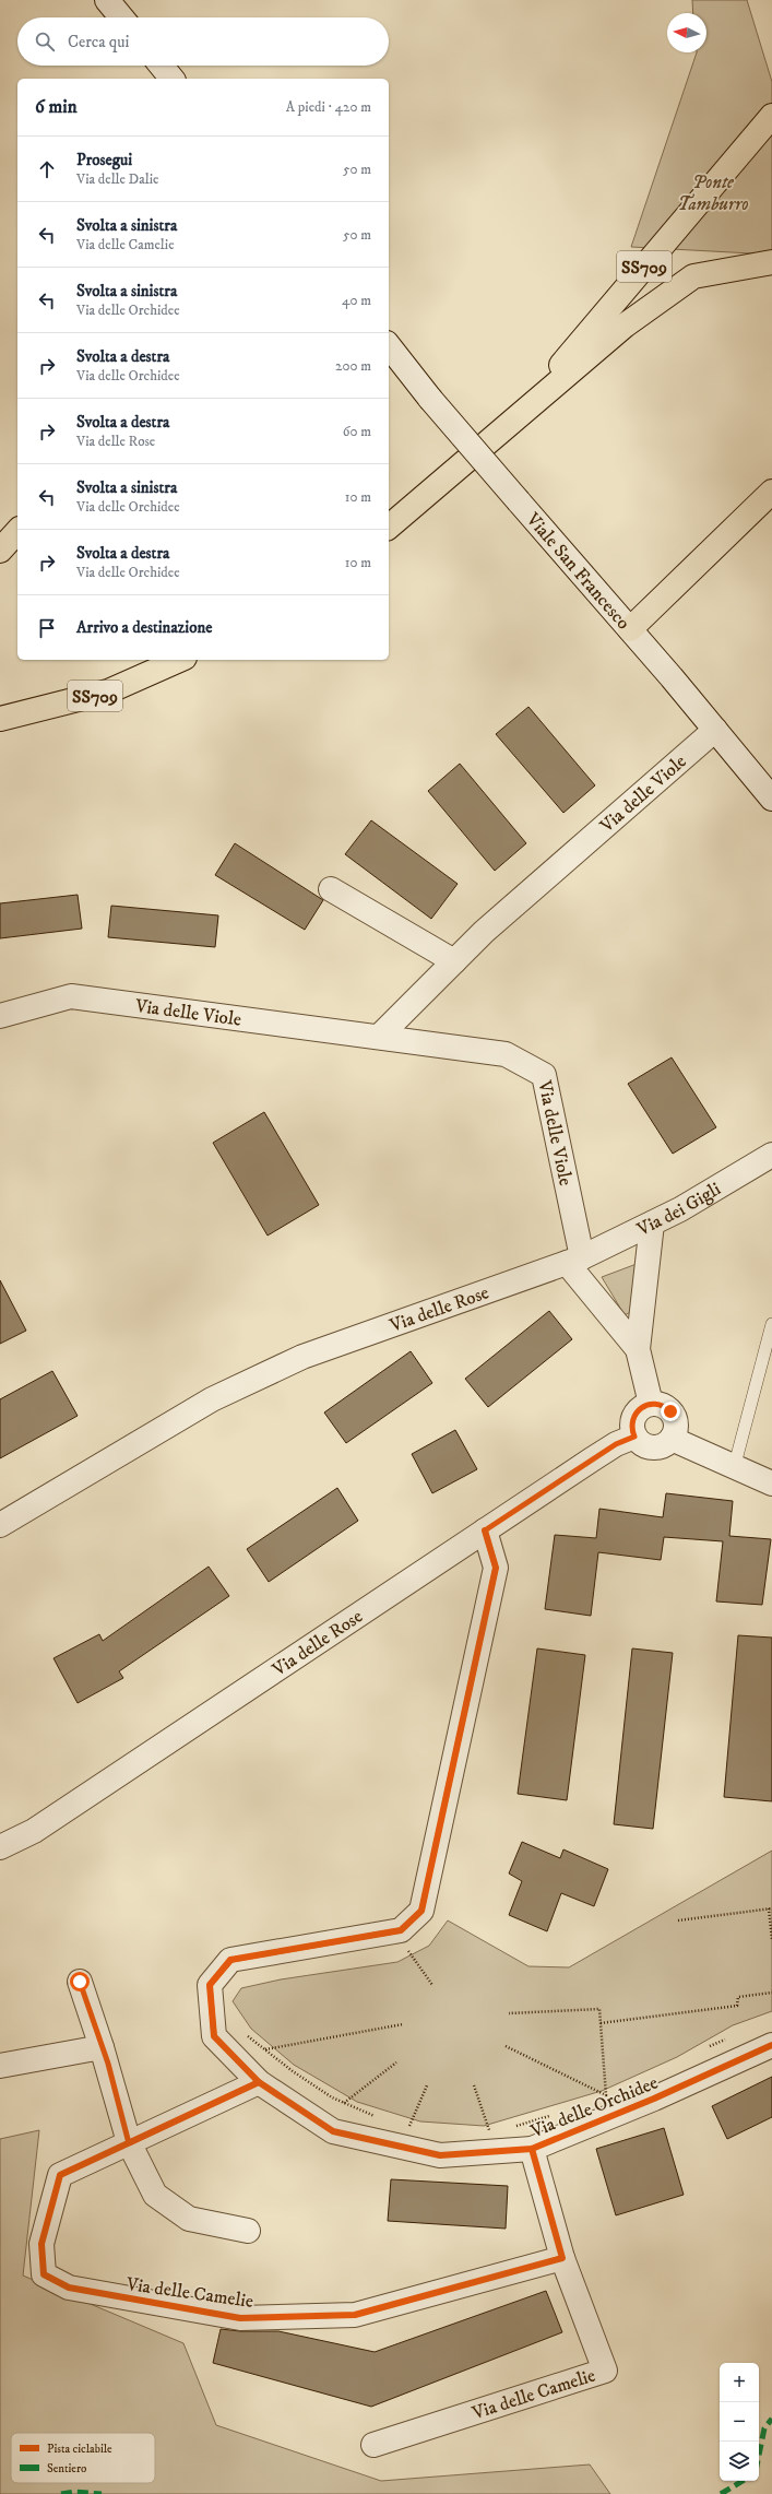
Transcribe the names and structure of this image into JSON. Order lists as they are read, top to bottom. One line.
{"streets":{"highway":["SS709"],"street":["Viale San Francesco","Via delle Viole","Via dei Gigli","Via delle Rose","Via delle Orchidee","Via delle Camelie"]},"crossings":[["Viale San Francesco","Via delle Viole"],["Via delle Viole","Via dei Gigli"],["Via delle Viole","Via delle Rose"],["Via dei Gigli","Via delle Rose"],["Via delle Rose","Via delle Orchidee"],["Via delle Orchidee","Via delle Camelie"]],"parks":["Ponte Tamburro"],"legend":["Pista ciclabile","Sentiero"],"north":"left","page":{"search":"Cerca qui","heading":["6 min","A piedi · 420 m"],"list":[["Prosegui","Via delle Dalie","50 m"],["Svolta a sinistra","Via delle Camelie","50 m"],["Svolta a sinistra","Via delle Orchidee","40 m"],["Svolta a destra","Via delle Orchidee","200 m"],["Svolta a destra","Via delle Rose","60 m"],["Svolta a sinistra","Via delle Orchidee","10 m"],["Svolta a destra","Via delle Orchidee","10 m"],"Arrivo a destinazione"],"map_buttons":["+","−"]}}
